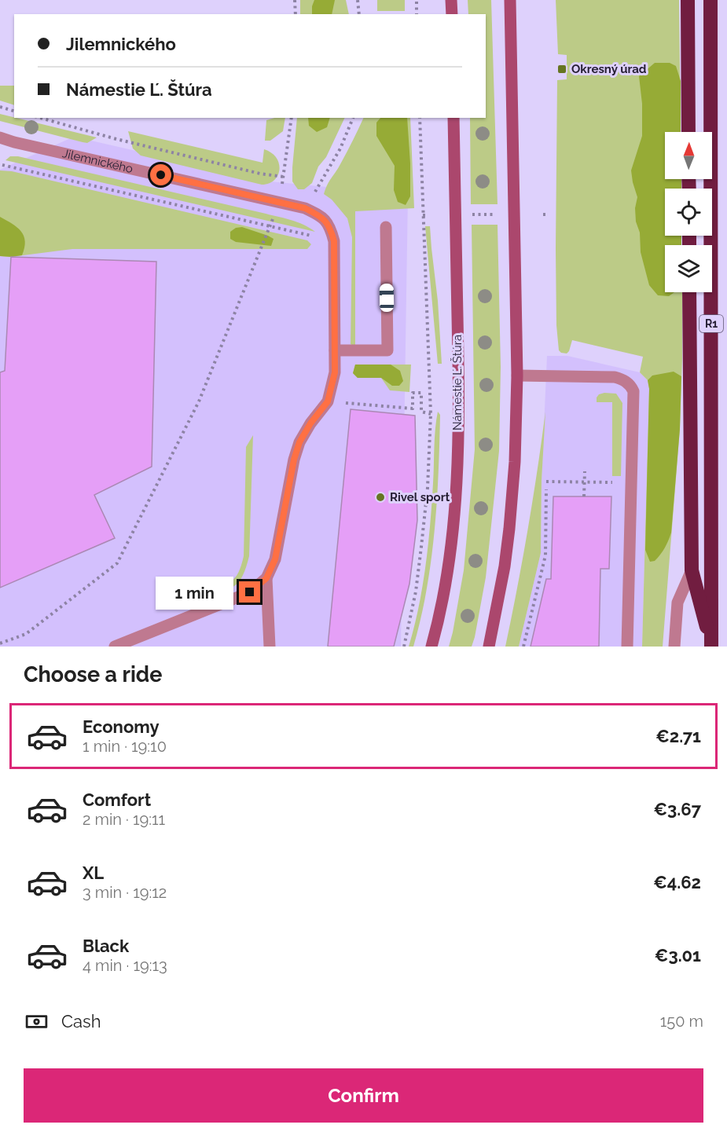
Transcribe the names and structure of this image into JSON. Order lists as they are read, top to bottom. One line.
{"streets":{"highway":["R1"],"main road":["Námestie Ľ. Štúra"],"street":["Jilemnického"]},"places":{"transit":["Okresný úrad"],"other":["Rivel sport"]},"north":"top","page":{"banner":["Jilemnického","Námestie Ľ. Štúra"],"bubble":"1 min","heading":"Choose a ride","list":[{"name":"Economy","note":"1 min · 19:10","value":"€2.71"},{"name":"Comfort","note":"2 min · 19:11","value":"€3.67"},{"name":"XL","note":"3 min · 19:12","value":"€4.62"},{"name":"Black","note":"4 min · 19:13","value":"€3.01"}],"pay":["Cash","150 m"],"buttons":"Confirm"}}
